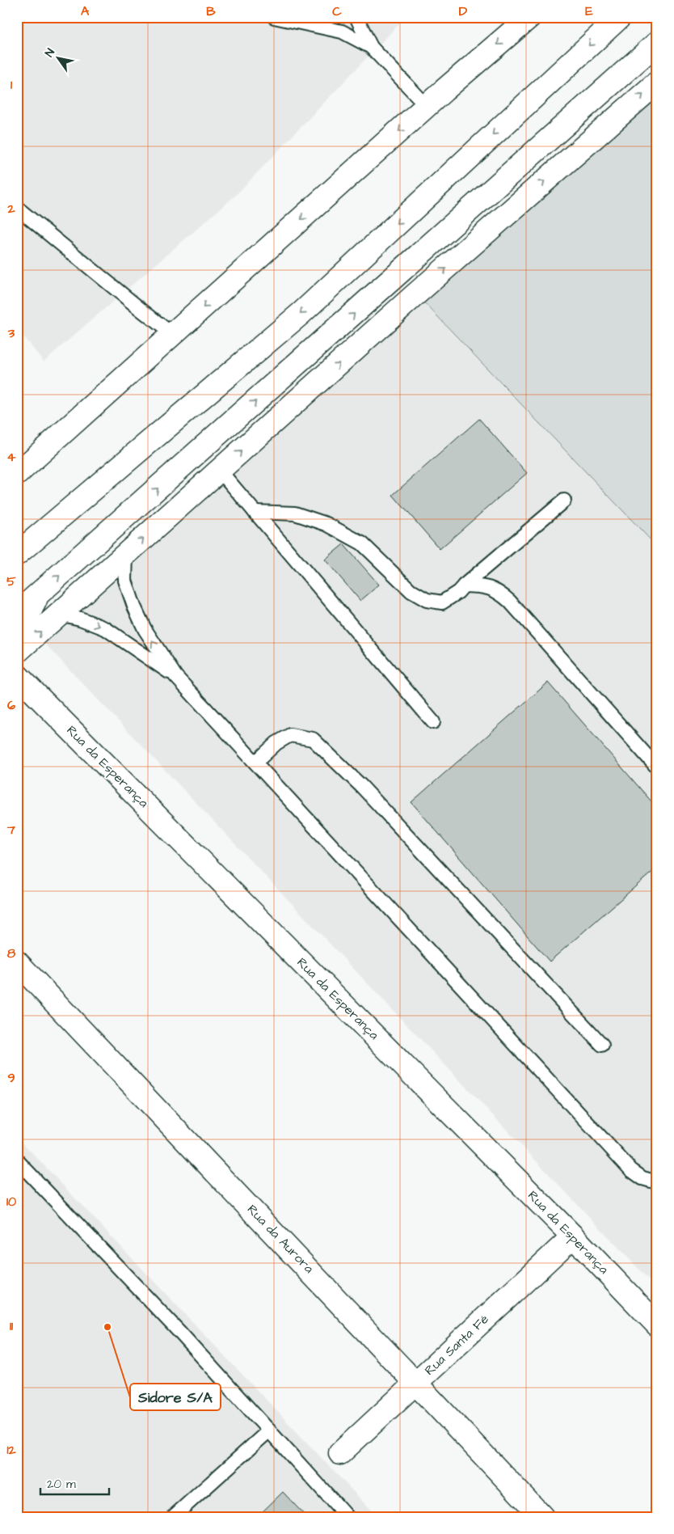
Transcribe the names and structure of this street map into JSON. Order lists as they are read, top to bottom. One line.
{"streets":{"main road":["Rua da Esperança","Rua da Aurora","Rua Santa Fé"]},"crossings":[["Rua da Esperança","Rua Santa Fé"],["Rua da Aurora","Rua Santa Fé"]],"places":["Sidore S/A"],"scale_bar":"20 m","north":"top left","grid":{"columns":["A","B","C","D","E"],"rows":["1","2","3","4","5","6","7","8","9","10","11","12"]}}
